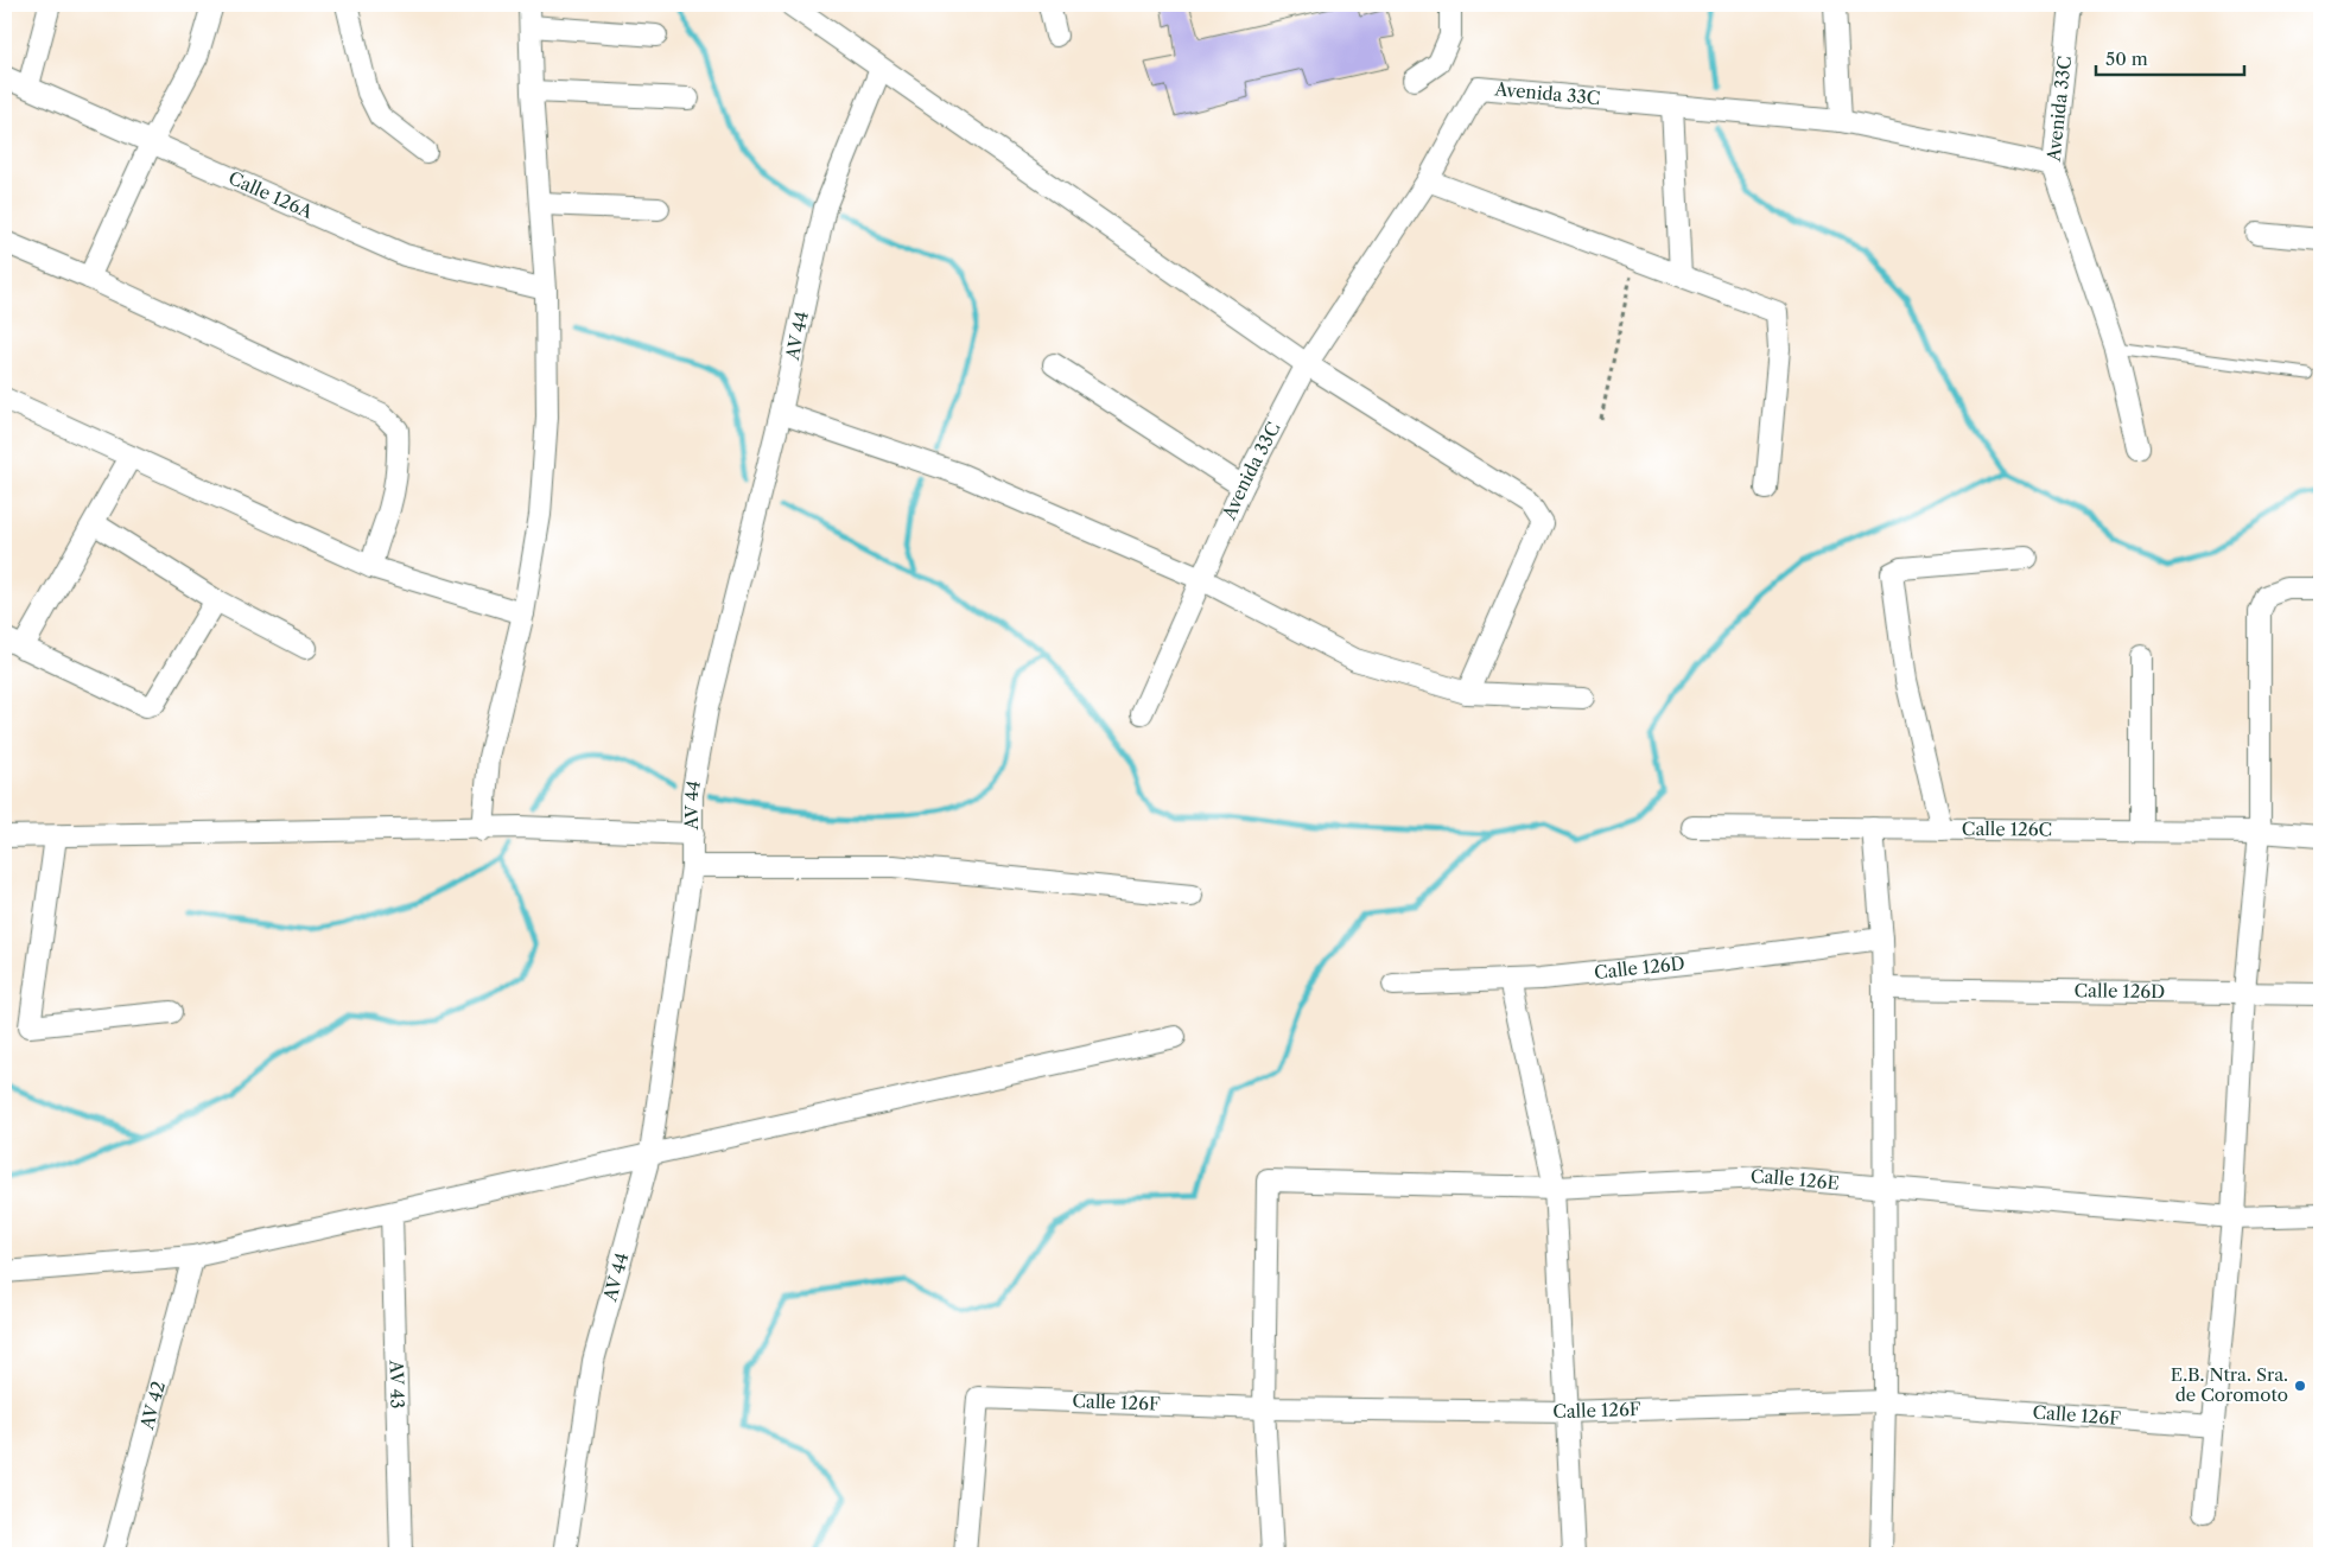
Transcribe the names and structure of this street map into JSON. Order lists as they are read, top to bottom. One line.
{"streets":{"street":["Avenida 33C","Calle 126A","AV 44","Calle 126C","Calle 126D","Calle 126E","AV 43","Calle 126F","AV 42"]},"crossings":[["Calle 126E","Calle 126F"]],"places":["E.B. Ntra. Sra. de Coromoto"],"scale_bar":"50 m"}
